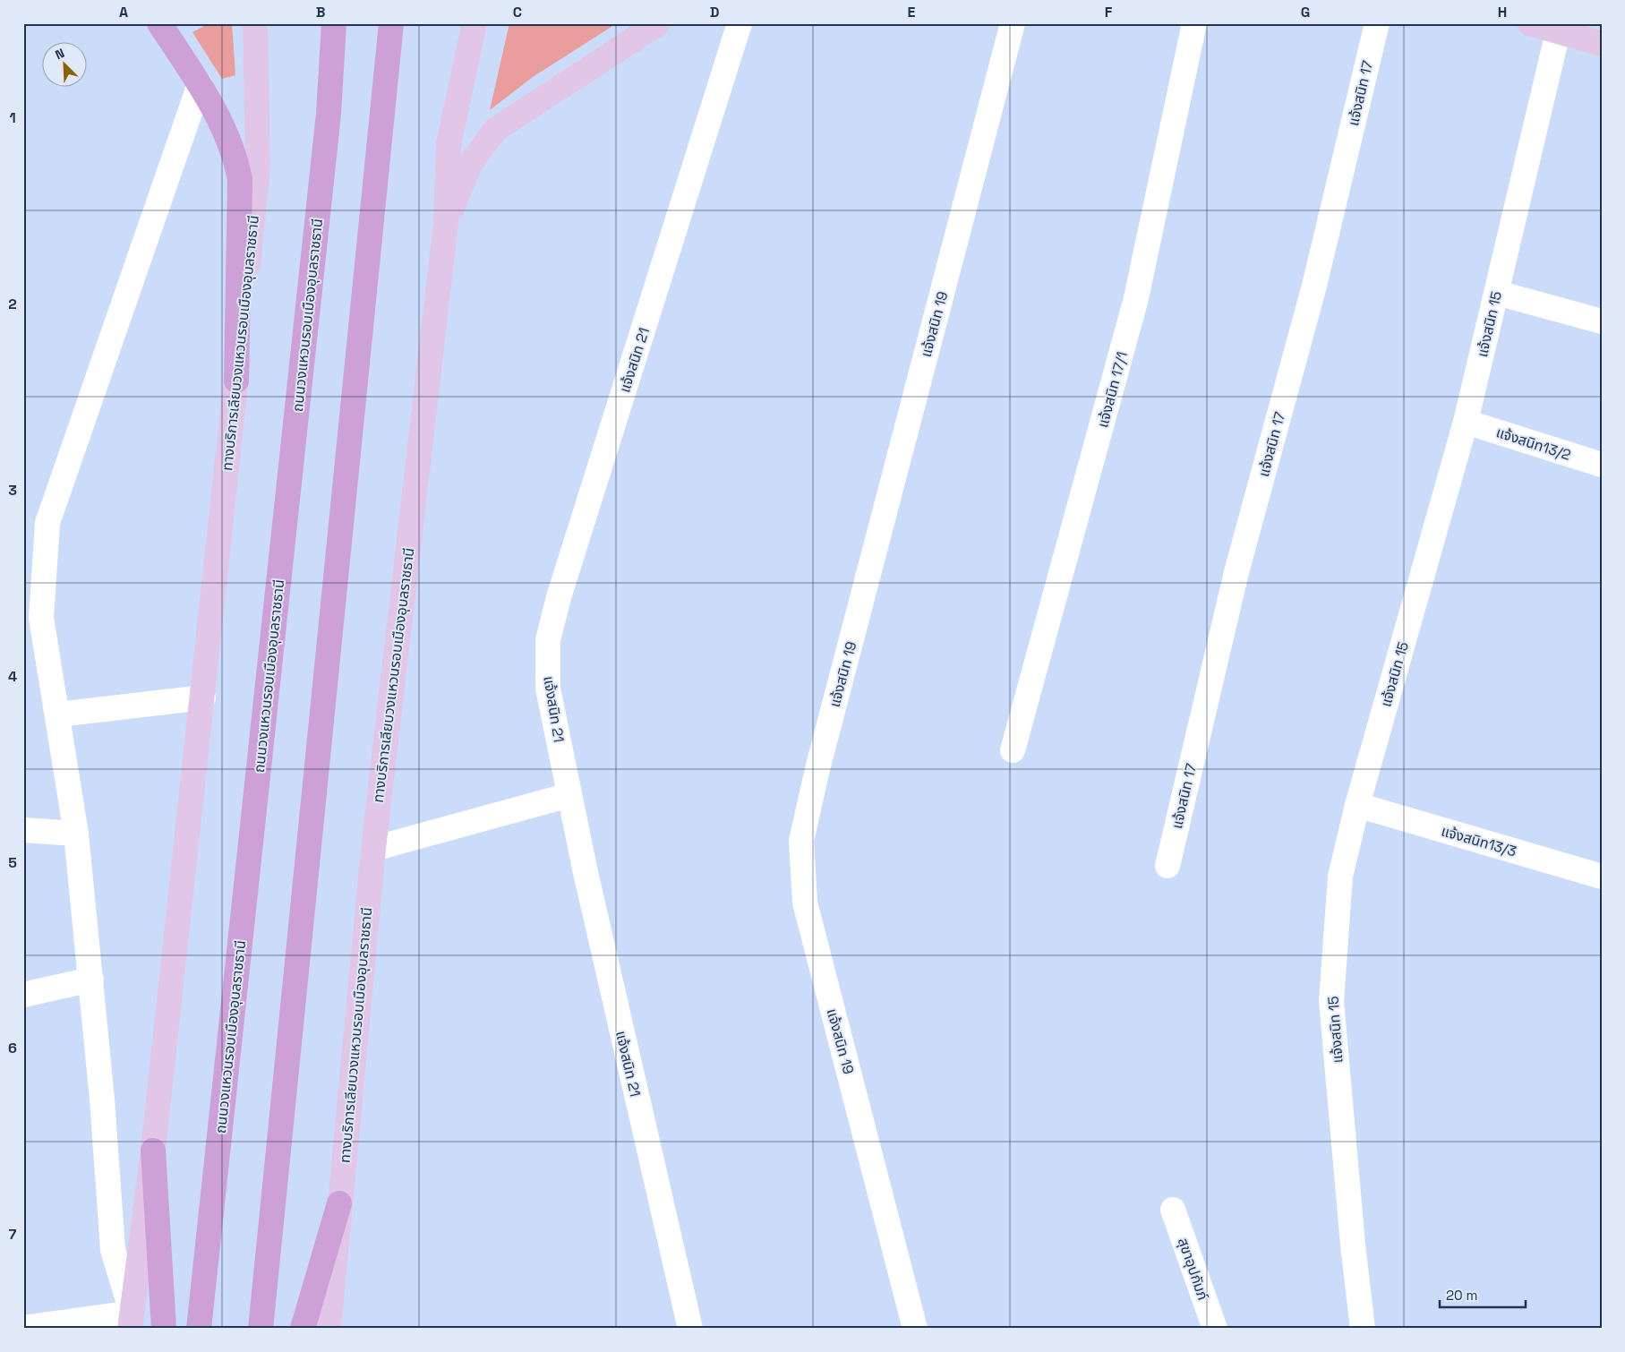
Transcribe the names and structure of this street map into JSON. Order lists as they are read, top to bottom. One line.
{"streets":{"highway":["ถนนวงแหวนรอบเมืองอุบลราชธานี"],"main road":["ทางบริการเลียบวงแหวนรอบเมืองอุบลราชธานี"],"street":["แจ้งสนิท 17","แจ้งสนิท 19","แจ้งสนิท 15","แจ้งสนิท 21","แจ้งสนิท 17/1","แจ้งสนิท13/2","แจ้งสนิท13/3","สุขาอุปกัมภ์"]},"crossings":[["แจ้งสนิท 15","แจ้งสนิท13/2"],["แจ้งสนิท 15","แจ้งสนิท13/3"]],"scale_bar":"20 m","north":"top left","grid":{"columns":["A","B","C","D","E","F","G","H"],"rows":["1","2","3","4","5","6","7"]}}
